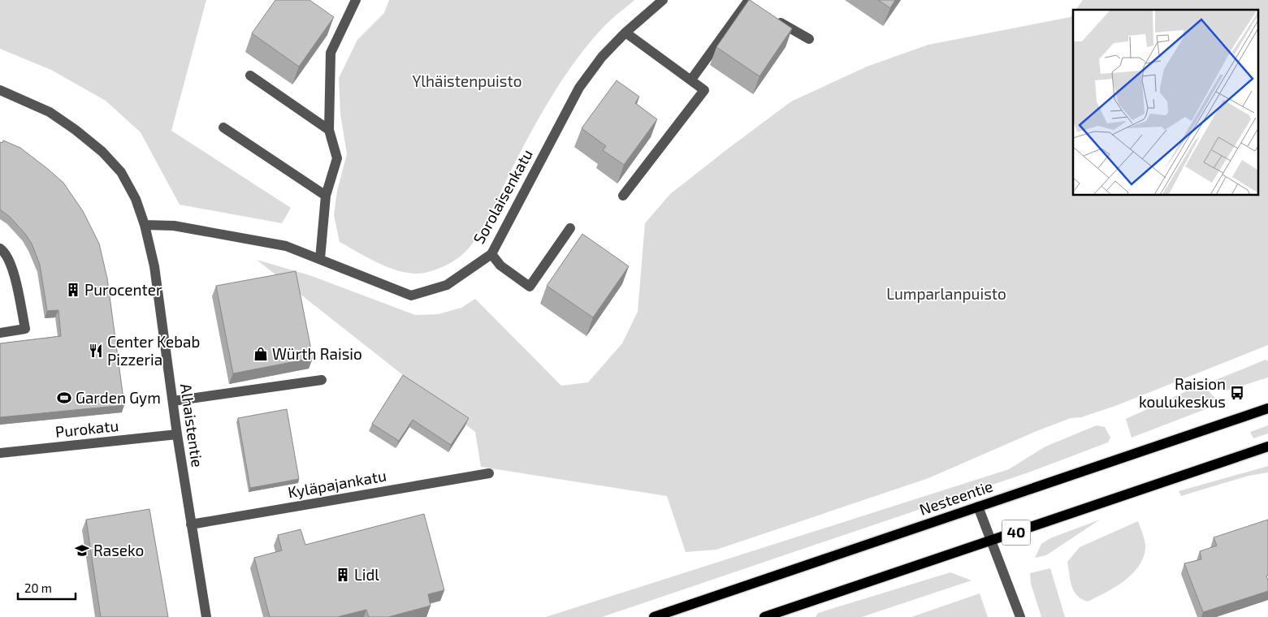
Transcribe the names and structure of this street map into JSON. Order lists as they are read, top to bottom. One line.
{"streets":{"main road":["Nesteentie","40"],"street":["Sorolaisenkatu","Alhaistentie","Purokatu","Kyläpajankatu"]},"crossings":[["Sorolaisenkatu","Alhaistentie"],["Alhaistentie","Purokatu"],["Alhaistentie","Kyläpajankatu"]],"parks":["Ylhäistenpuisto","Lumparlanpuisto"],"places":{"building":["Purocenter","Lidl"],"restaurant":["Center Kebab Pizzeria"],"shop":["Würth Raisio"],"bus stop":["Raision koulukeskus"],"sports":["Garden Gym"],"school or university":["Raseko"]},"scale_bar":"20 m"}
